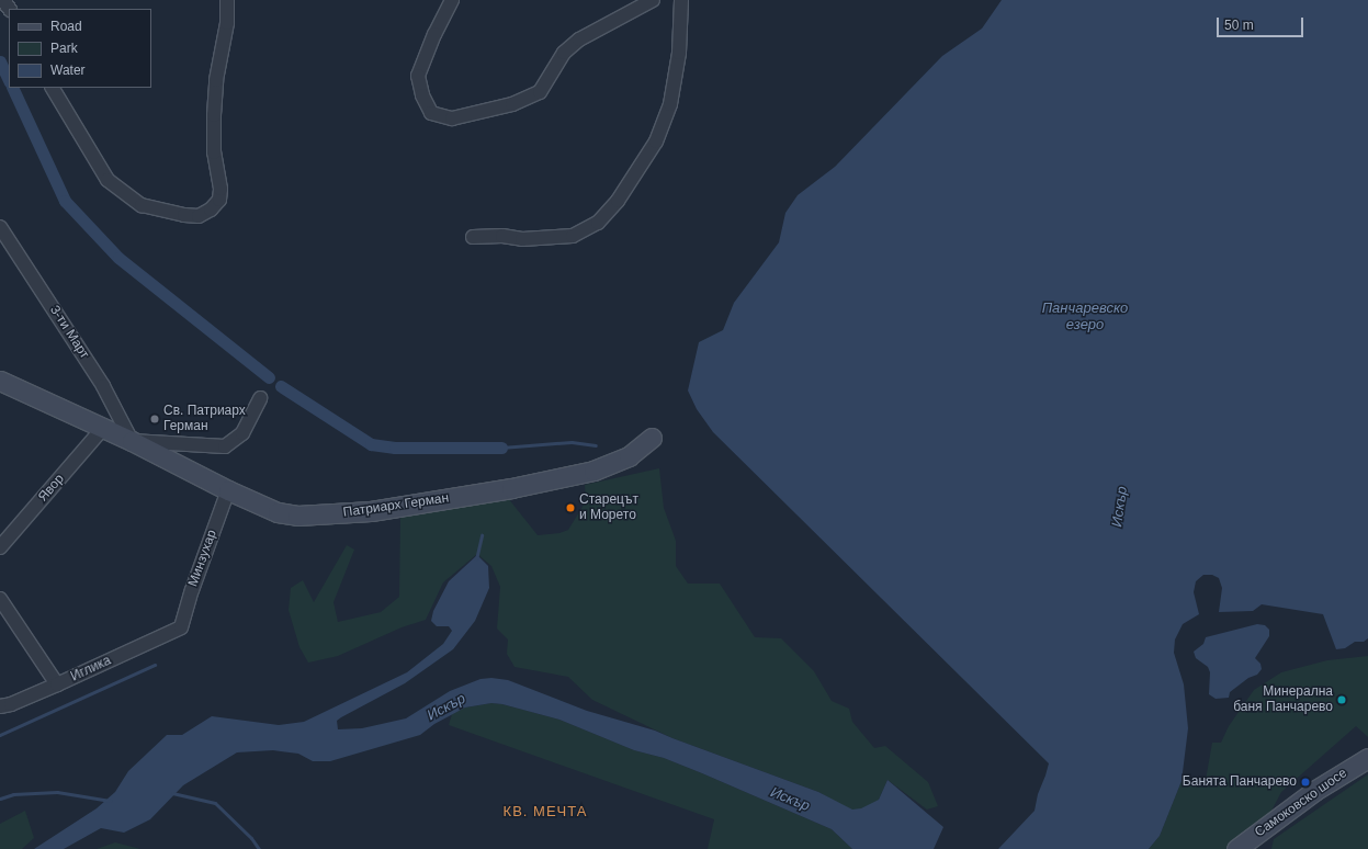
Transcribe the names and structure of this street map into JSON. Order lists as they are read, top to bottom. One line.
{"streets":{"street":["3-ти Март","Явор","Патриарх Герман","Минзухар","Иглика","Самоковско шосе"]},"crossings":[["3-ти Март","Патриарх Герман"],["Явор","Патриарх Герман"],["Патриарх Герман","Минзухар"],["Минзухар","Иглика"]],"districts":["КВ. МЕЧТА"],"water":["Панчаревско езеро","Искър"],"places":["Св. Патриарх Герман","Старецът и Морето","Минерална баня Панчарево","Банята Панчарево"],"legend":["Road","Park","Water"],"scale_bar":"50 m"}
